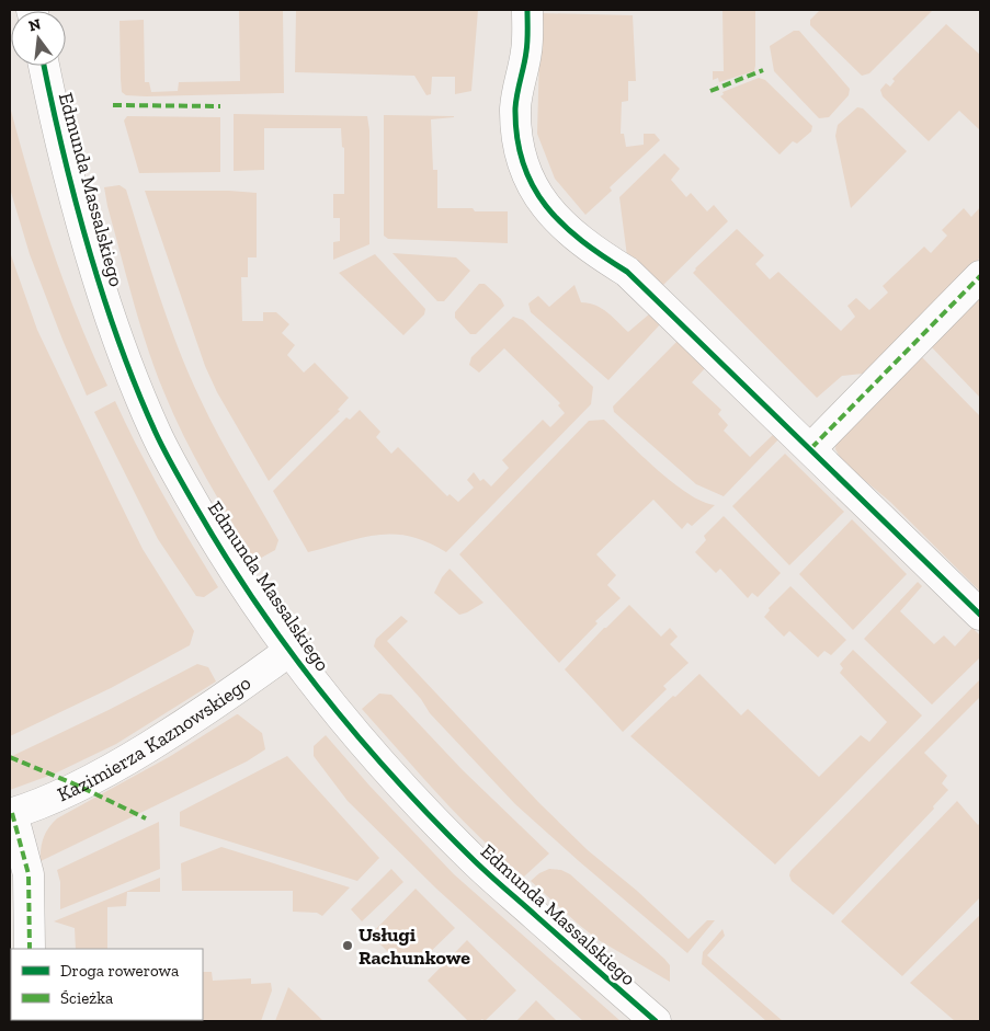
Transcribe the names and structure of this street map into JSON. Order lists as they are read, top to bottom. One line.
{"streets":{"street":["Edmunda Massalskiego","Kazimierza Kaznowskiego"]},"crossings":[["Edmunda Massalskiego","Kazimierza Kaznowskiego"]],"places":["Usługi Rachunkowe"],"legend":["Droga rowerowa","Ścieżka"],"north":"top"}
